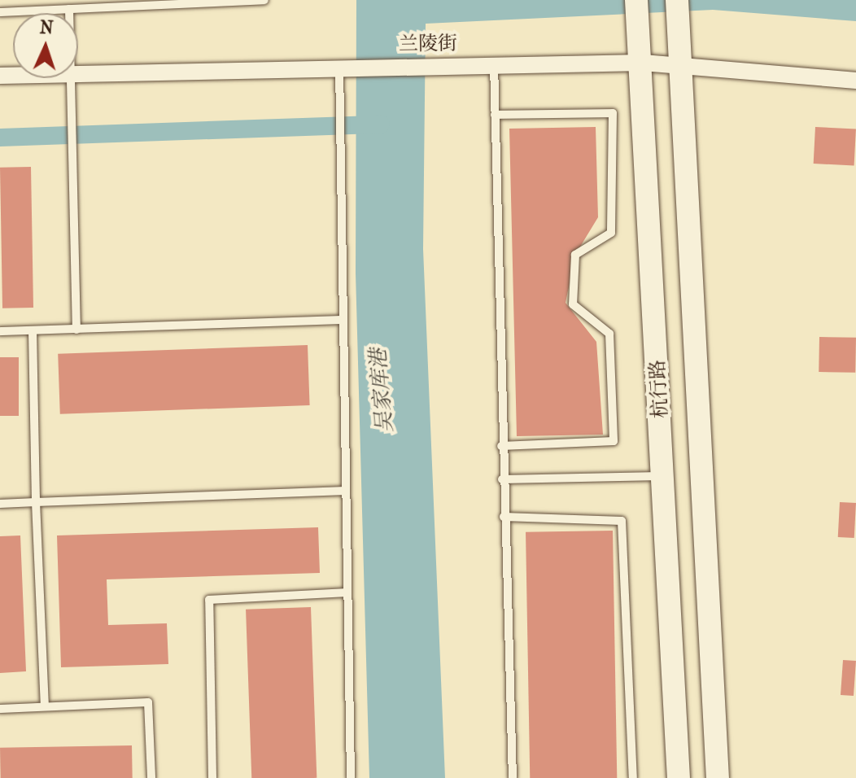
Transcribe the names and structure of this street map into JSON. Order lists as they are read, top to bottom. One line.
{"streets":{"main road":["杭行路"],"street":["兰陵街"]},"crossings":[["兰陵街","杭行路"]],"water":["吴家库港"],"north":"top"}
